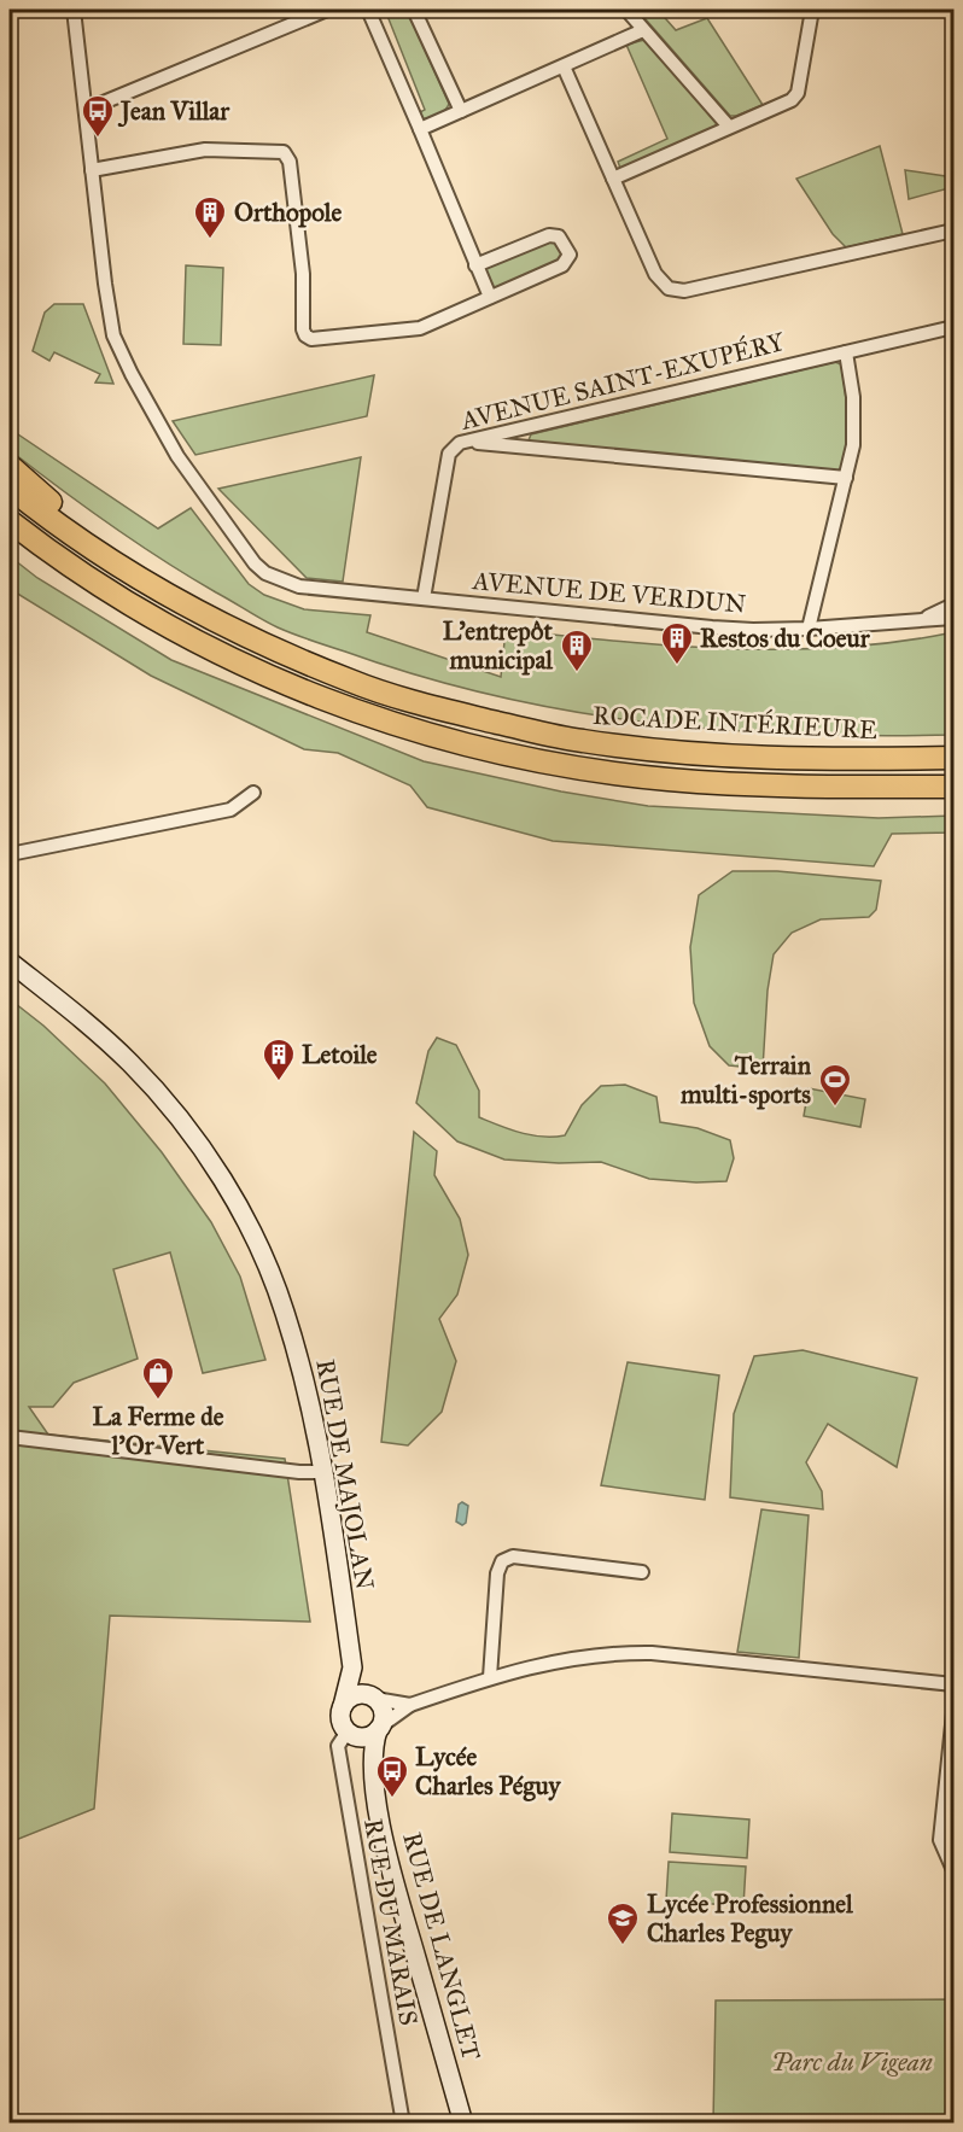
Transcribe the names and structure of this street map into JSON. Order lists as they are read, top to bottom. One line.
{"streets":{"highway":["ROCADE INTÉRIEURE"],"street":["AVENUE SAINT-EXUPÉRY","AVENUE DE VERDUN","RUE DE MAJOLAN","RUE DU MARAIS","RUE DE LANGLET"]},"crossings":[["AVENUE SAINT-EXUPÉRY","AVENUE DE VERDUN"],["RUE DE MAJOLAN","RUE DU MARAIS"],["RUE DE MAJOLAN","RUE DE LANGLET"],["RUE DU MARAIS","RUE DE LANGLET"]],"parks":["Parc du Vigean"],"places":{"bus stop":["Jean Villar","Lycée Charles Péguy"],"building":["Orthopole","Restos du Coeur","L'entrepôt municipal","Letoile"],"sports":["Terrain multi-sports"],"shop":["La Ferme de l'Or Vert"],"school or university":["Lycée Professionnel Charles Peguy"]}}
